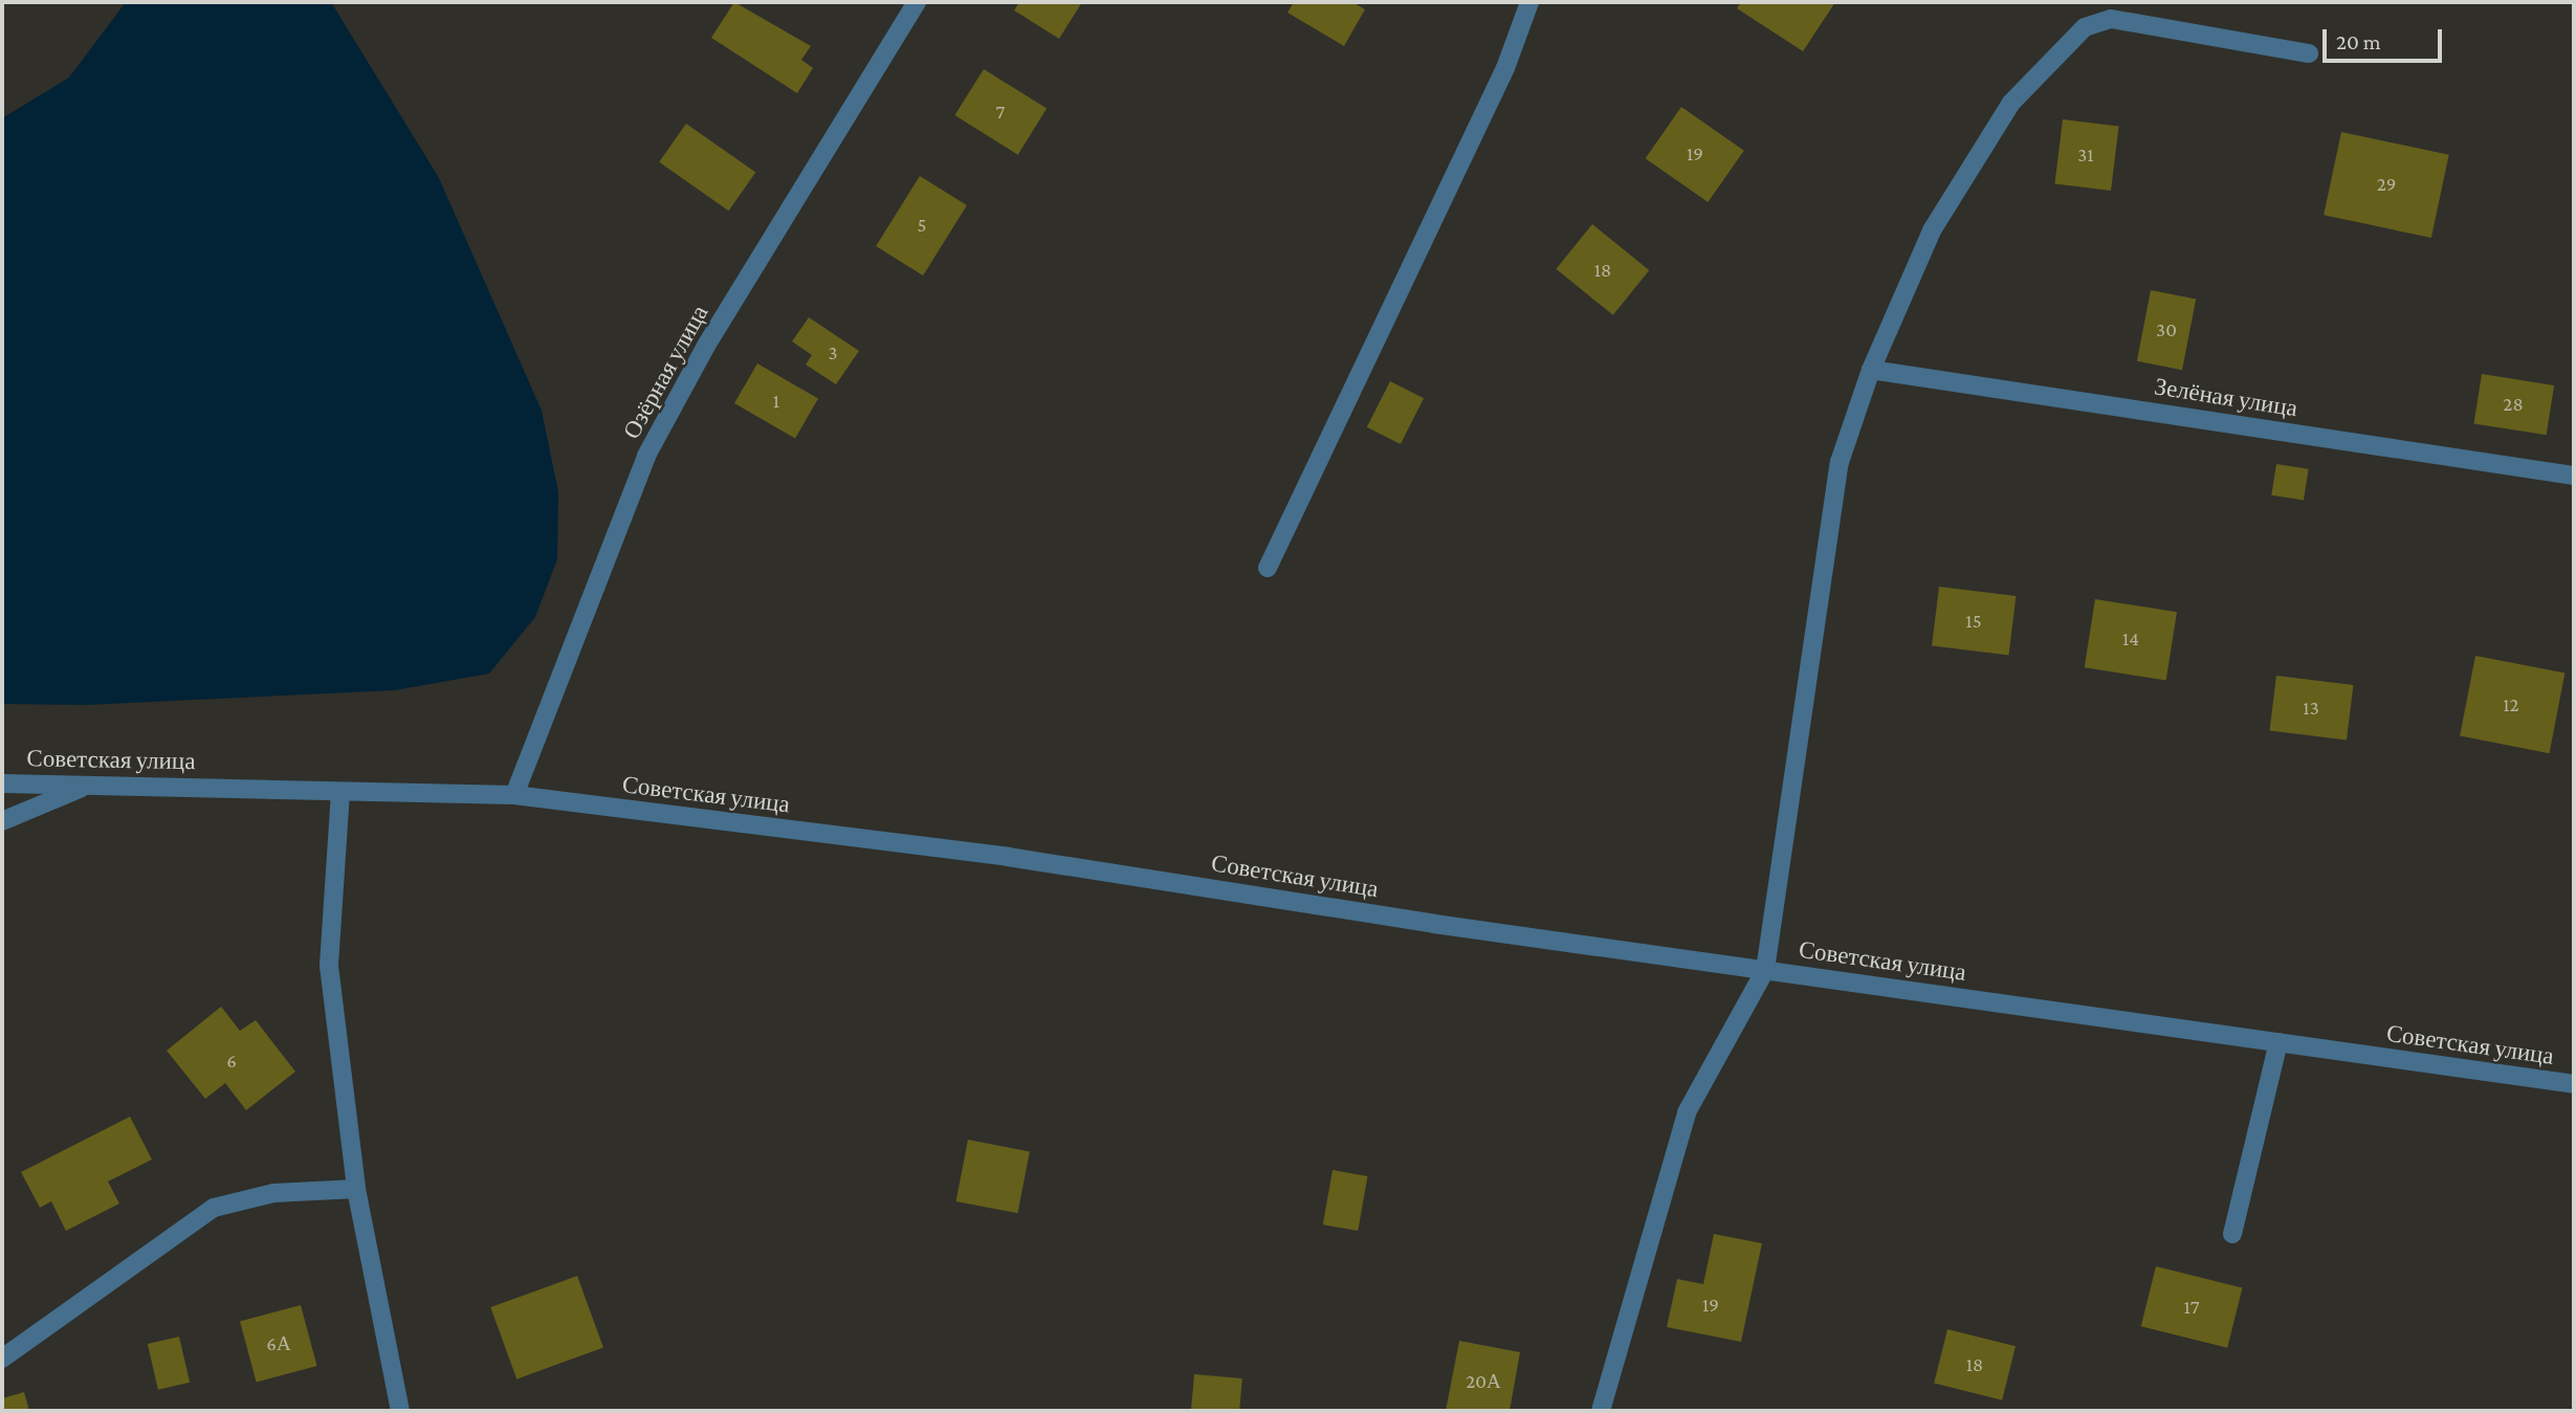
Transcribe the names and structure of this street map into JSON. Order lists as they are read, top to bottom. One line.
{"streets":{"street":["Озёрная улица","Зелёная улица","Советская улица"]},"crossings":[["Озёрная улица","Советская улица"]],"house_numbers":["7","19","31","29","5","18","30","3","1","28","15","14","12","13","6","19","17","6А","18","20А"],"scale_bar":"20 m"}
